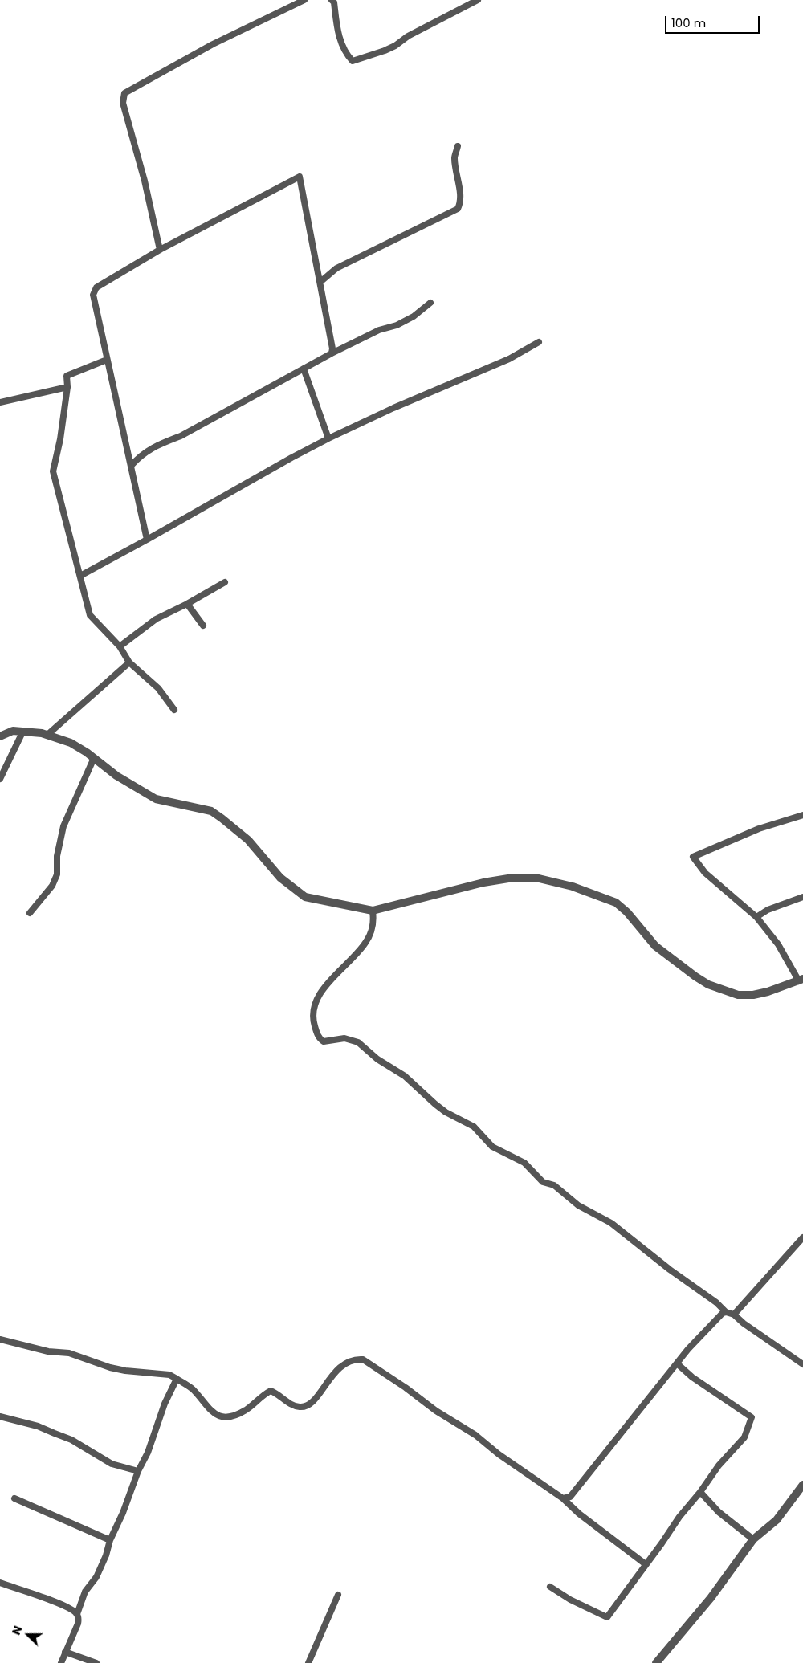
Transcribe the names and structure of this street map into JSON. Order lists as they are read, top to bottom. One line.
{"scale_bar":"100 m","north":"left"}
